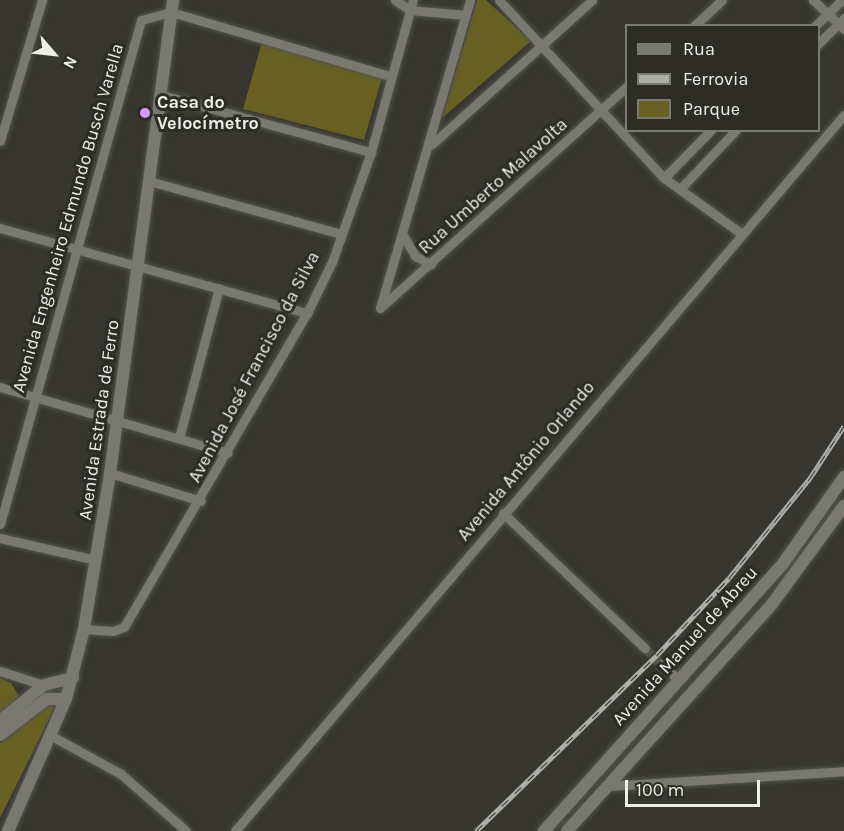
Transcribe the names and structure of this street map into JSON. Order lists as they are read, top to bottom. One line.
{"streets":{"street":["Rua Umberto Malavolta","Avenida Engenheiro Edmundo Busch Varella","Avenida José Francisco da Silva","Avenida Estrada de Ferro","Avenida Antônio Orlando","Avenida Manuel de Abreu"]},"crossings":[["Avenida Engenheiro Edmundo Busch Varella","Avenida Estrada de Ferro"],["Avenida José Francisco da Silva","Avenida Estrada de Ferro"]],"places":["Casa do Velocímetro"],"legend":["Rua","Ferrovia","Parque"],"scale_bar":"100 m","north":"bottom right"}
